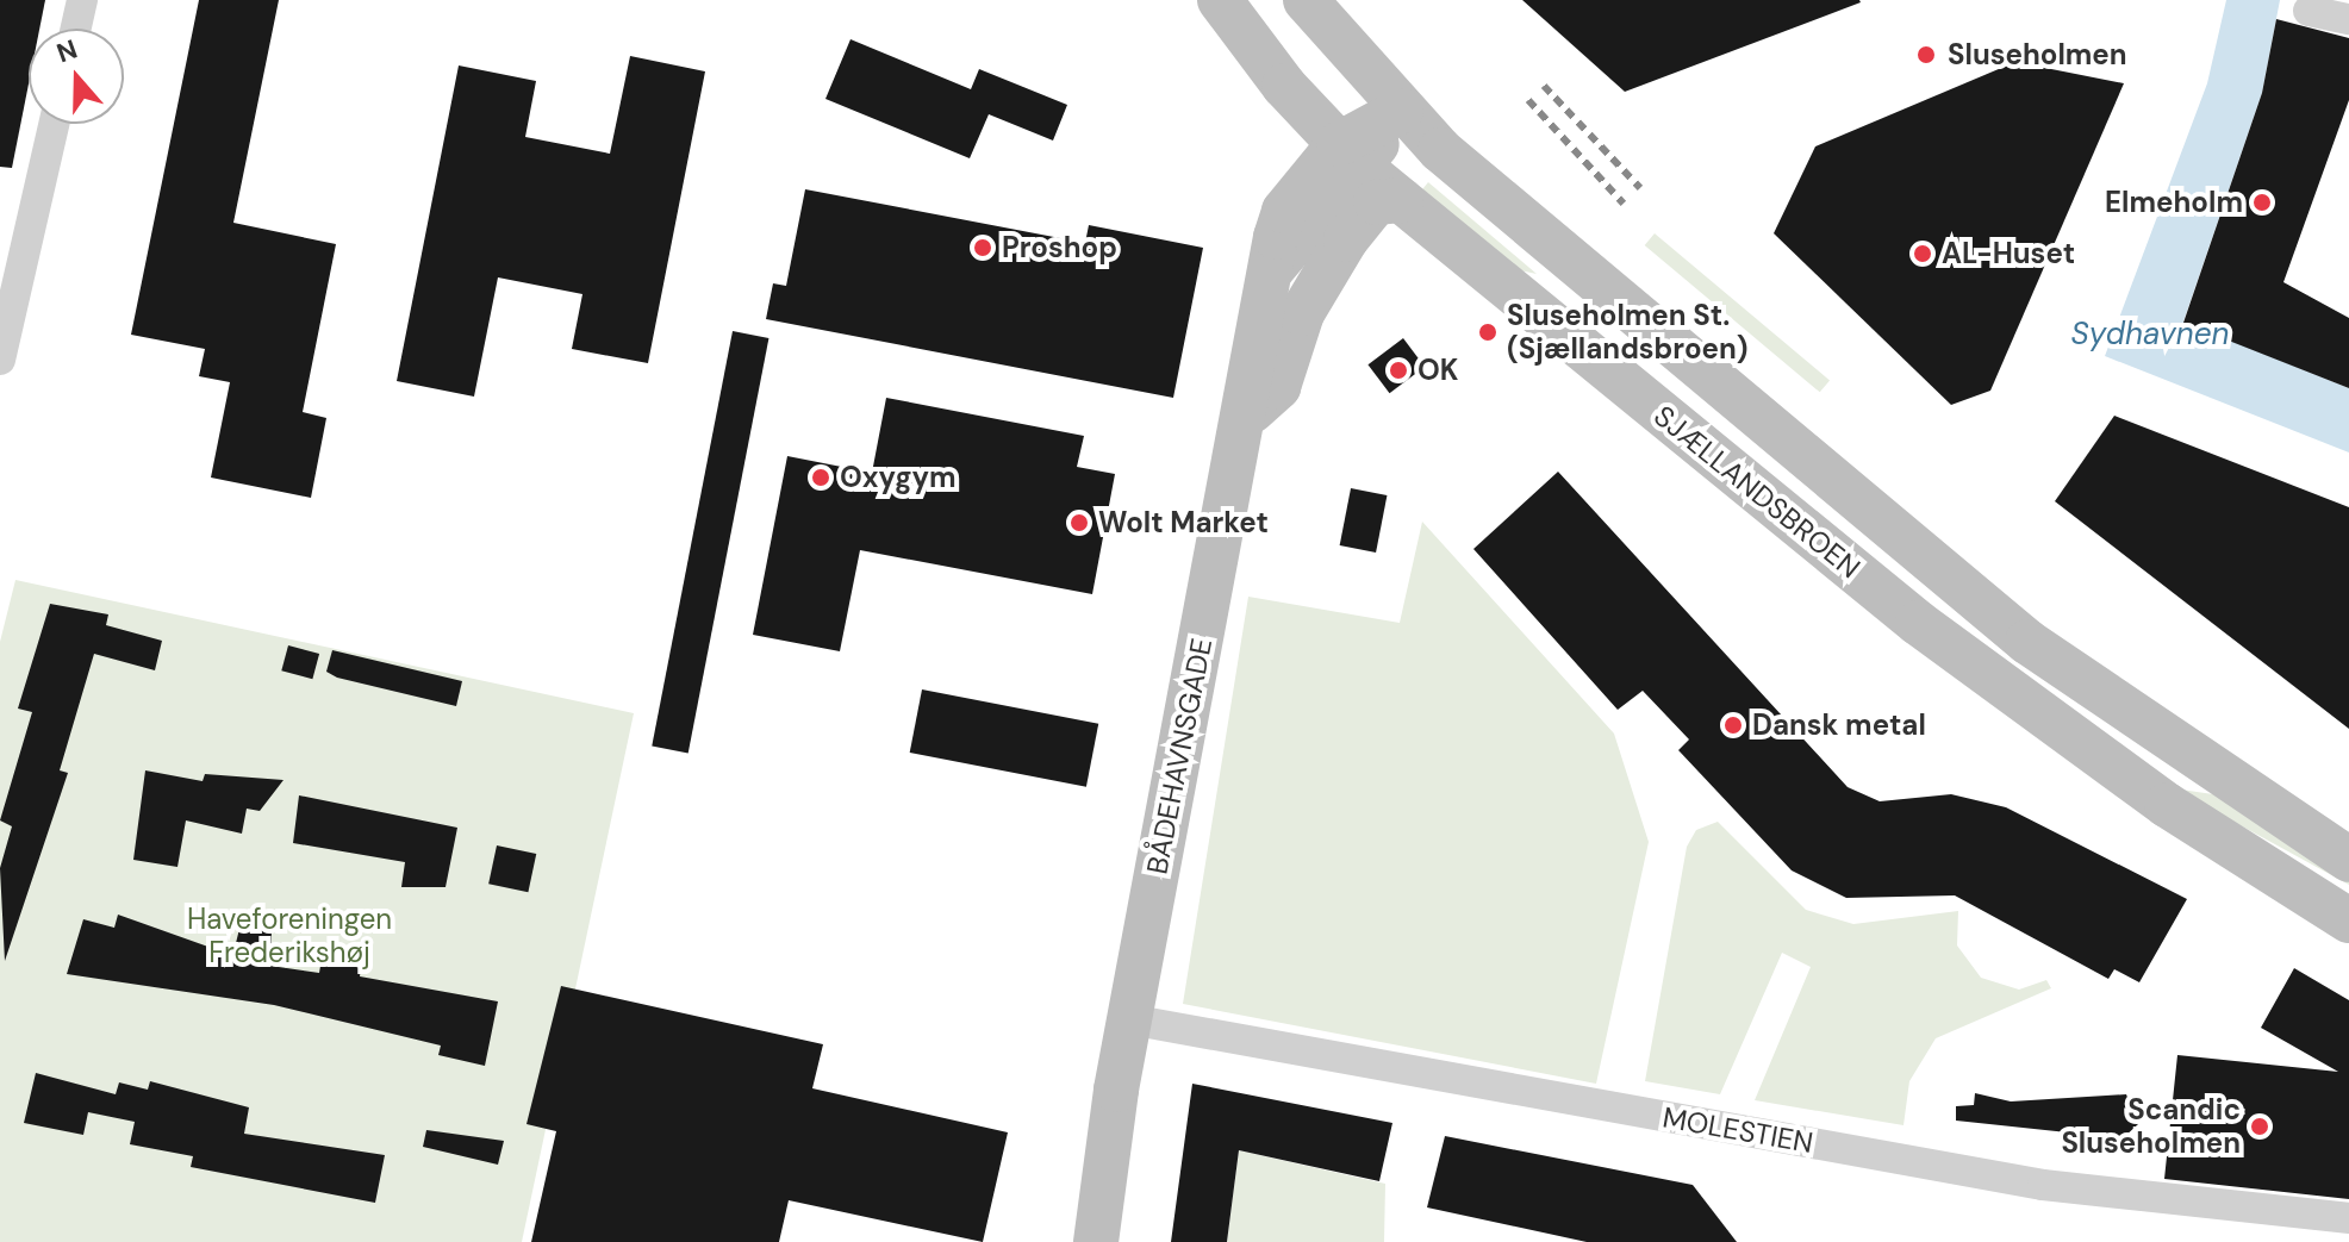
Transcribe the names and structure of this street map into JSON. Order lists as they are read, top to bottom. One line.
{"streets":{"street":["SJÆLLANDSBROEN","BÅDEHAVNSGADE","MOLESTIEN"]},"crossings":[["SJÆLLANDSBROEN","BÅDEHAVNSGADE"],["BÅDEHAVNSGADE","MOLESTIEN"]],"water":["Sydhavnen"],"parks":["Haveforeningen Frederikshøj"],"places":["Sluseholmen","Elmeholm","Proshop","AL-Huset","Sluseholmen St. (Sjællandsbroen)","OK","Oxygym","Wolt Market","Dansk metal","Scandic Sluseholmen"],"north":"top"}
